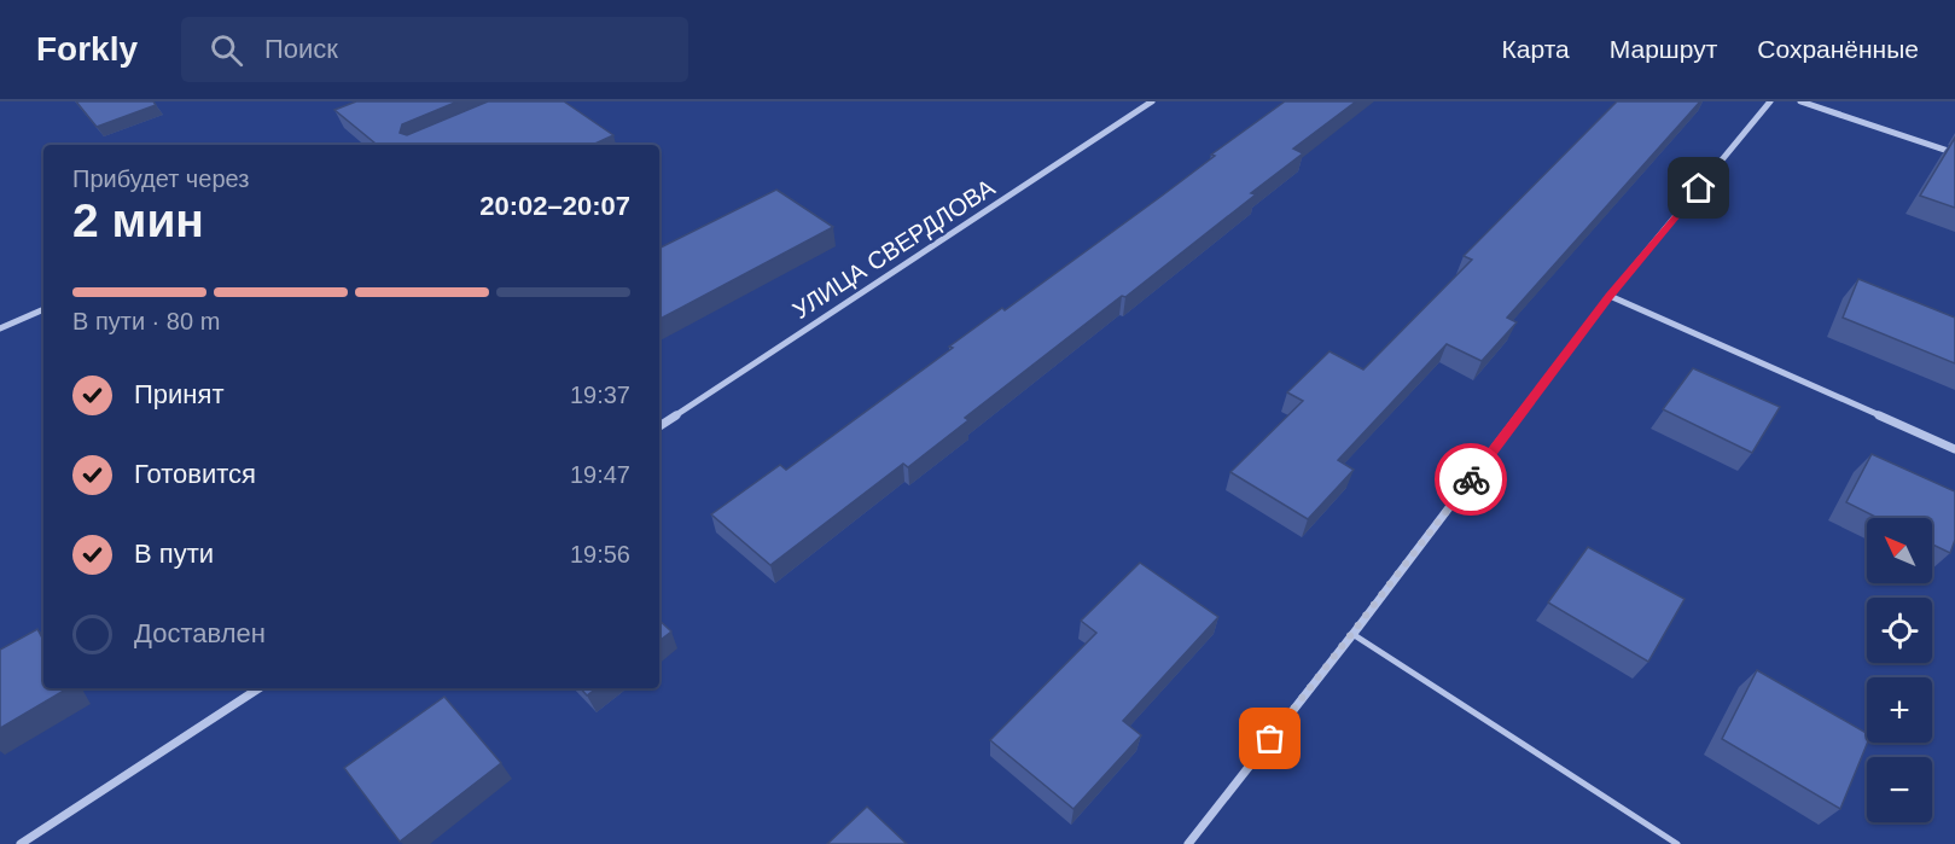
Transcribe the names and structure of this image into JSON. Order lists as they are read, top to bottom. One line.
{"streets":{"street":["УЛИЦА СВЕРДЛОВА"]},"north":"top left","page":{"header":"Forkly","search":"Поиск","nav":["Карта","Маршрут","Сохранённые"],"heading":["2 мин","Прибудет через","20:02–20:07"],"bar":"В пути · 80 m","list":[["Принят","19:37"],["Готовится","19:47"],["В пути","19:56"],"Доставлен"],"map_buttons":["+","−"]}}
